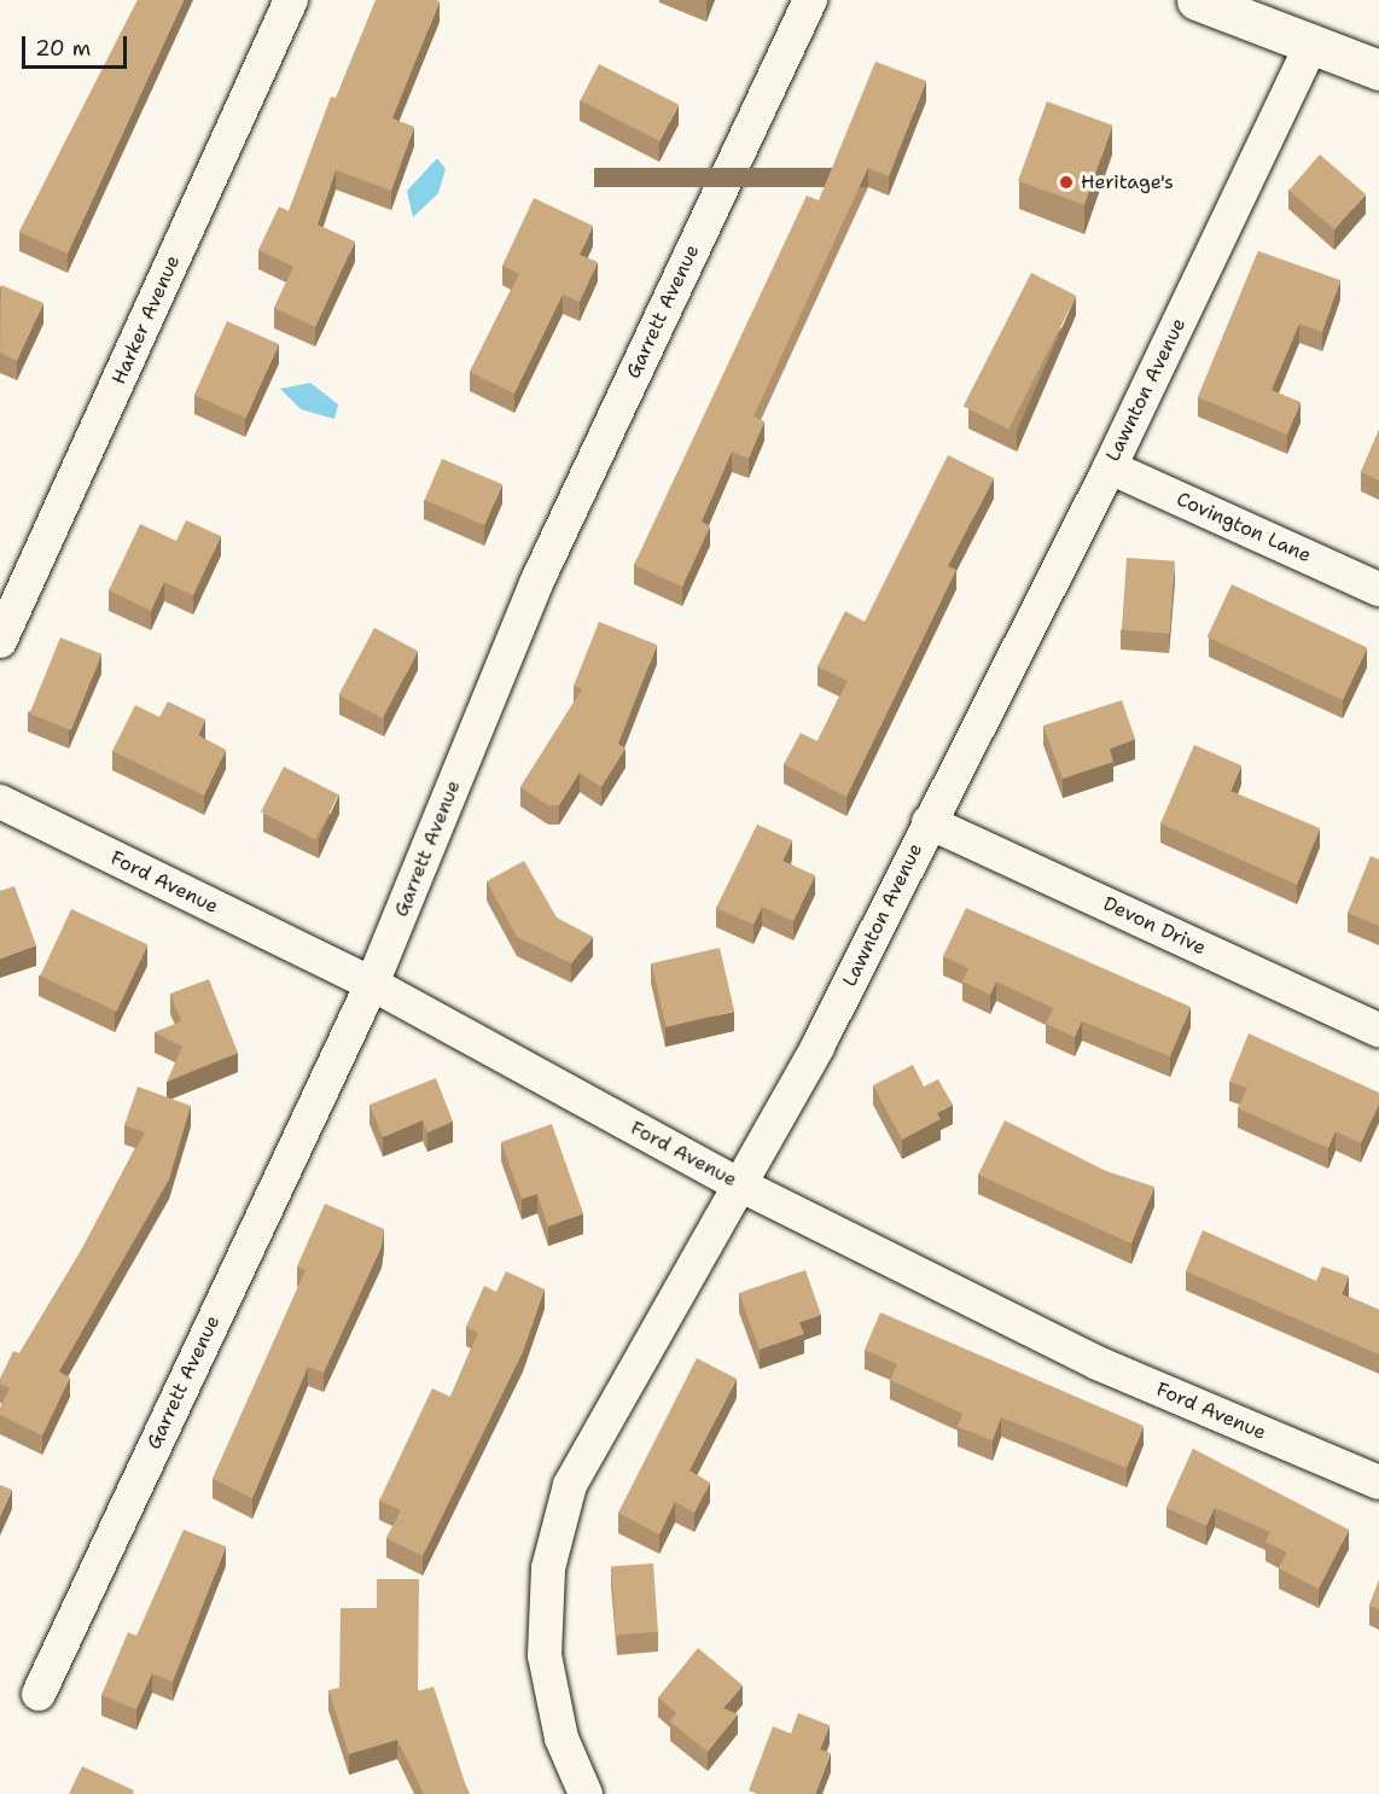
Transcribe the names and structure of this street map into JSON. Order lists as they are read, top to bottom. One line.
{"streets":{"street":["Garrett Avenue","Harker Avenue","Lawnton Avenue","Covington Lane","Ford Avenue","Devon Drive"]},"crossings":[["Garrett Avenue","Ford Avenue"],["Lawnton Avenue","Covington Lane"],["Lawnton Avenue","Ford Avenue"],["Lawnton Avenue","Devon Drive"]],"places":["Heritage's"],"scale_bar":"20 m"}
